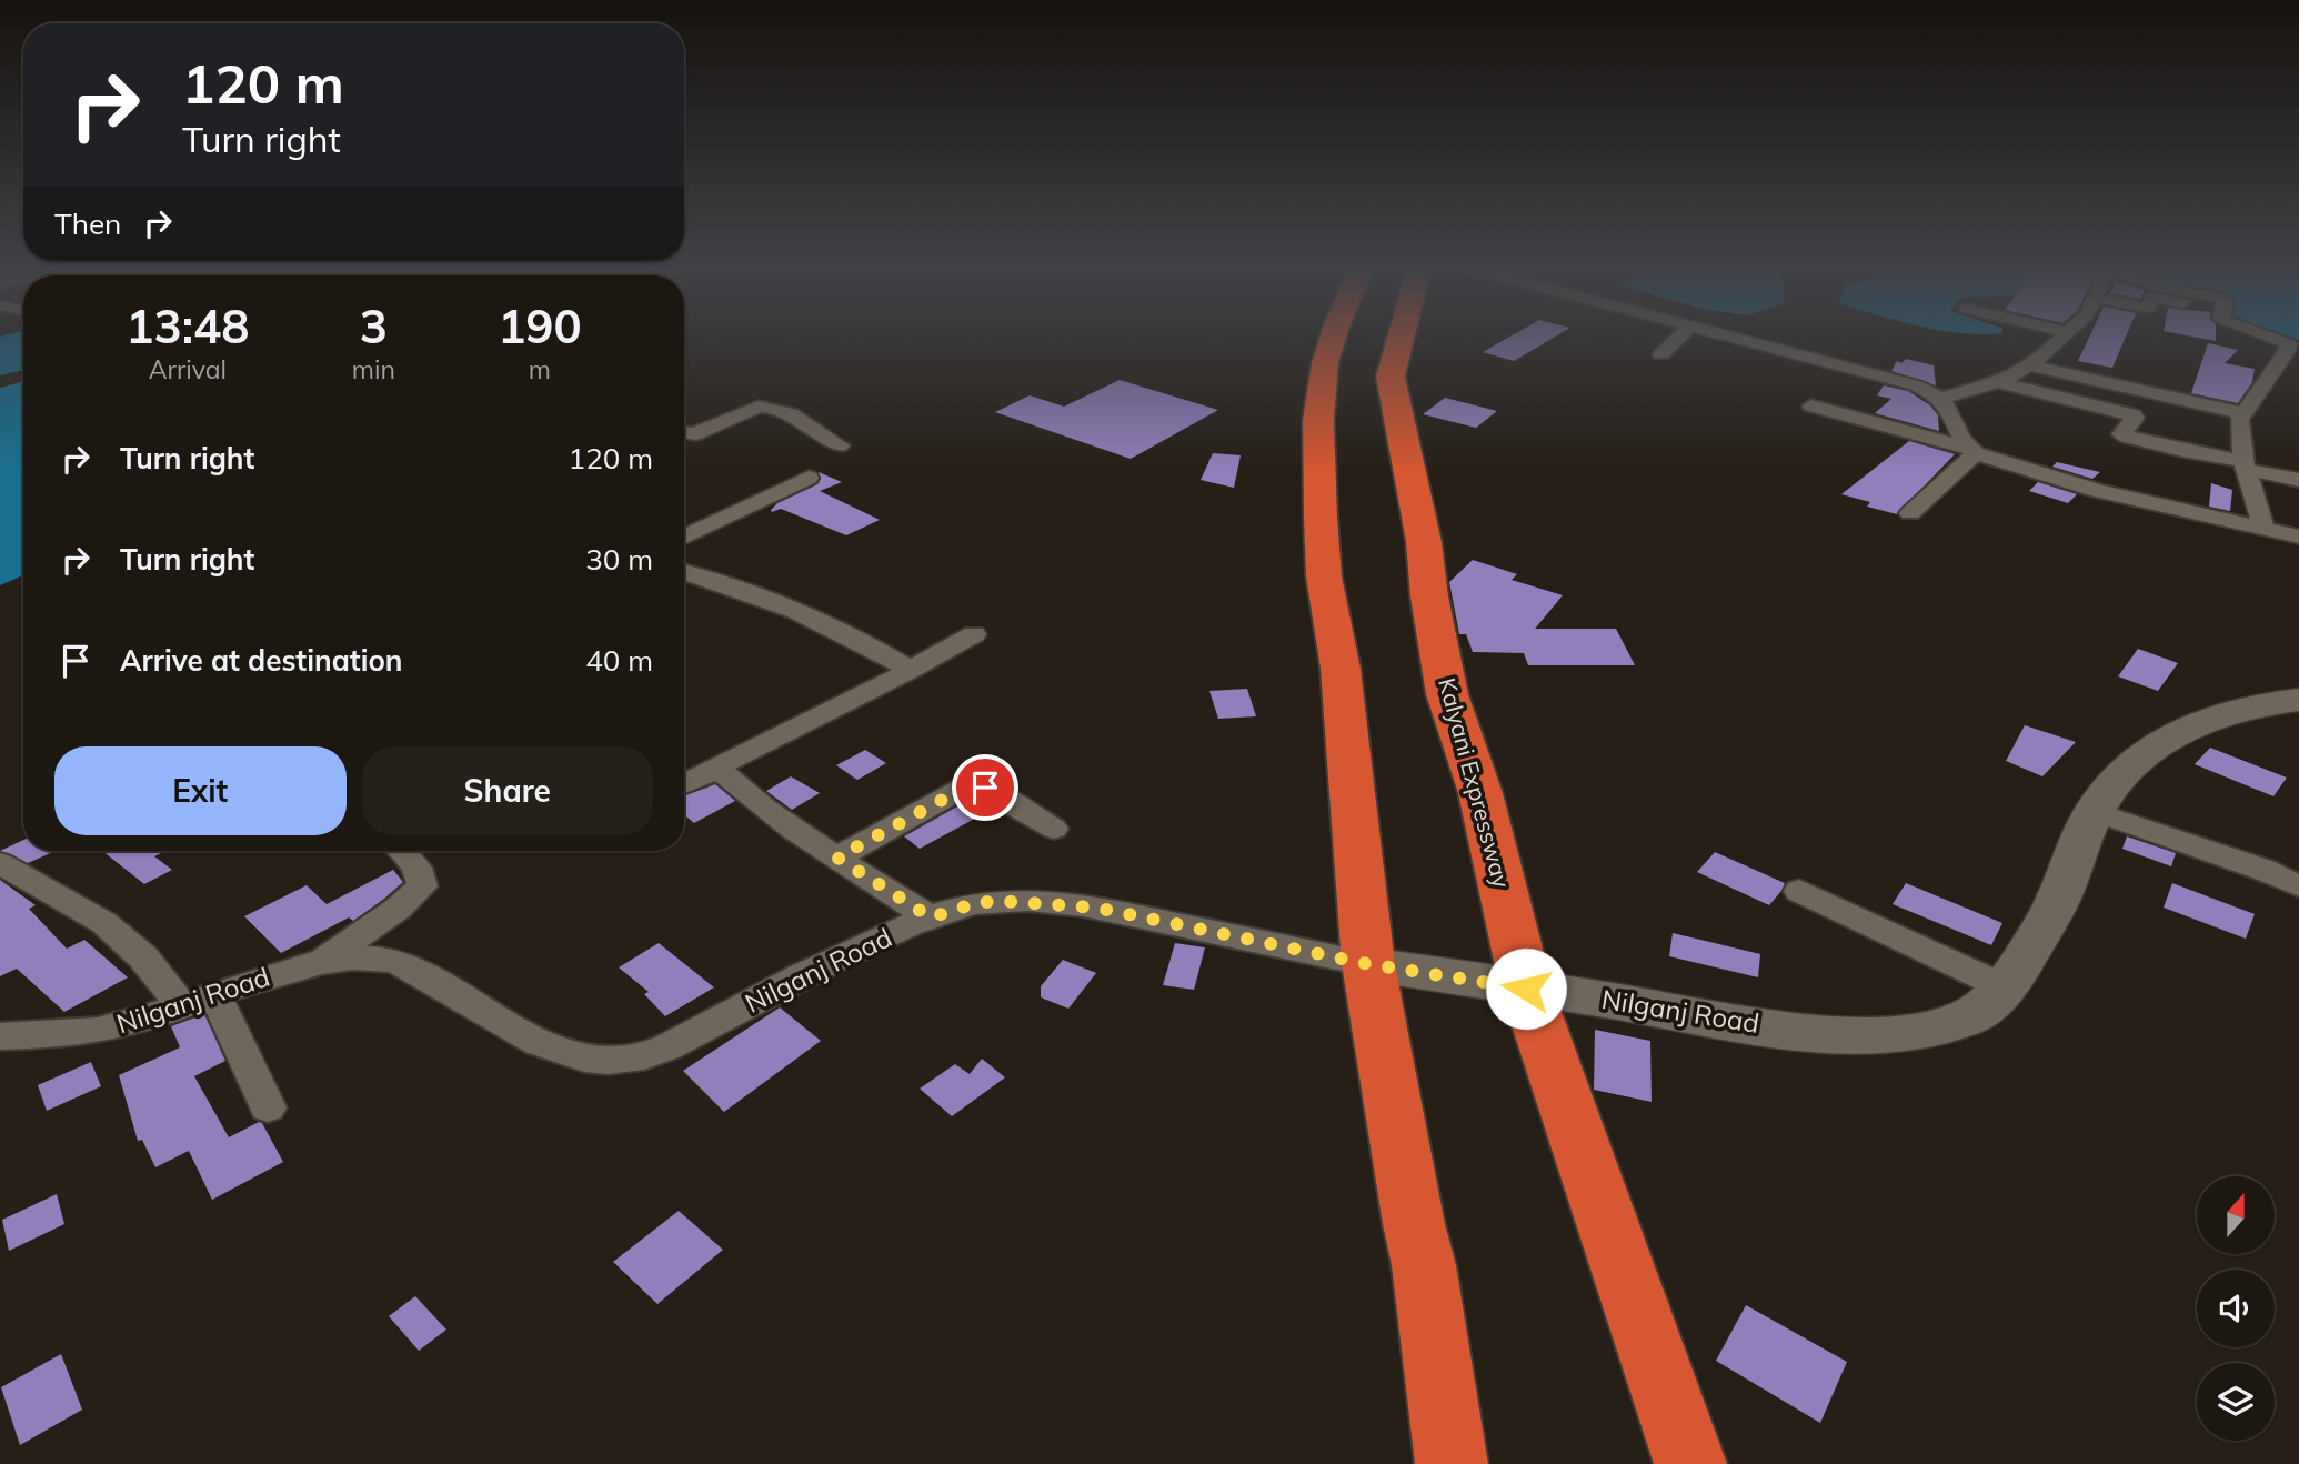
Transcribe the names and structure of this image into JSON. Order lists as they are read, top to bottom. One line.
{"streets":{"highway":["Kalyani Expressway"],"street":["Nilganj Road"]},"crossings":[["Kalyani Expressway","Nilganj Road"]],"north":"top","page":{"turn":["120 m","Turn right"],"then":"Then","eta":["13:48","Arrival","3","min","190","m"],"list":[{"name":"Turn right","value":"120 m"},{"name":"Turn right","value":"30 m"},{"name":"Arrive at destination","value":"40 m"}],"buttons":["Exit","Share"]}}
